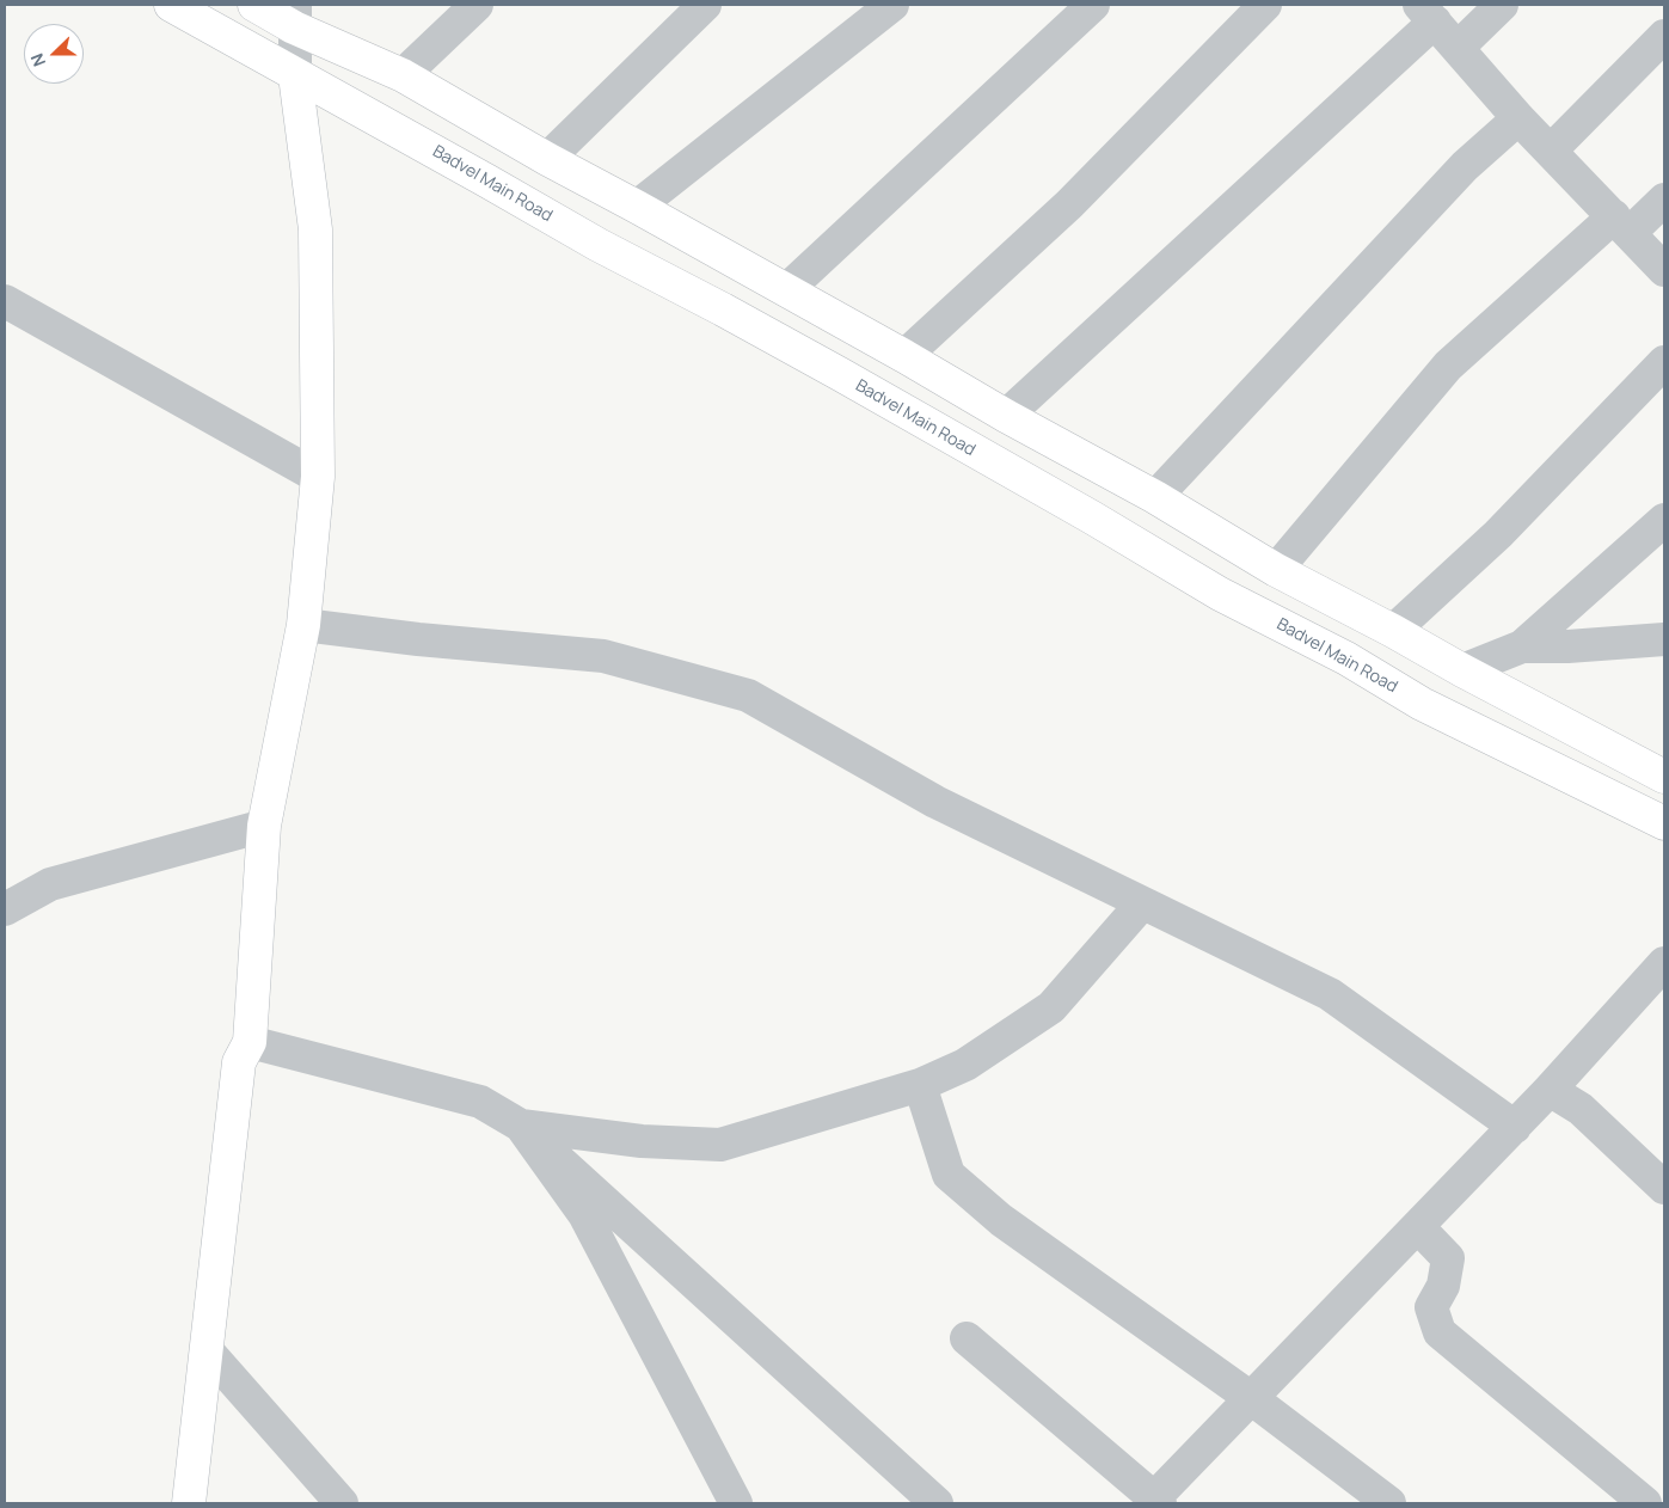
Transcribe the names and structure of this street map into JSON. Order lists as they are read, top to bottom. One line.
{"streets":{"main road":["Badvel Main Road"]},"north":"left"}
